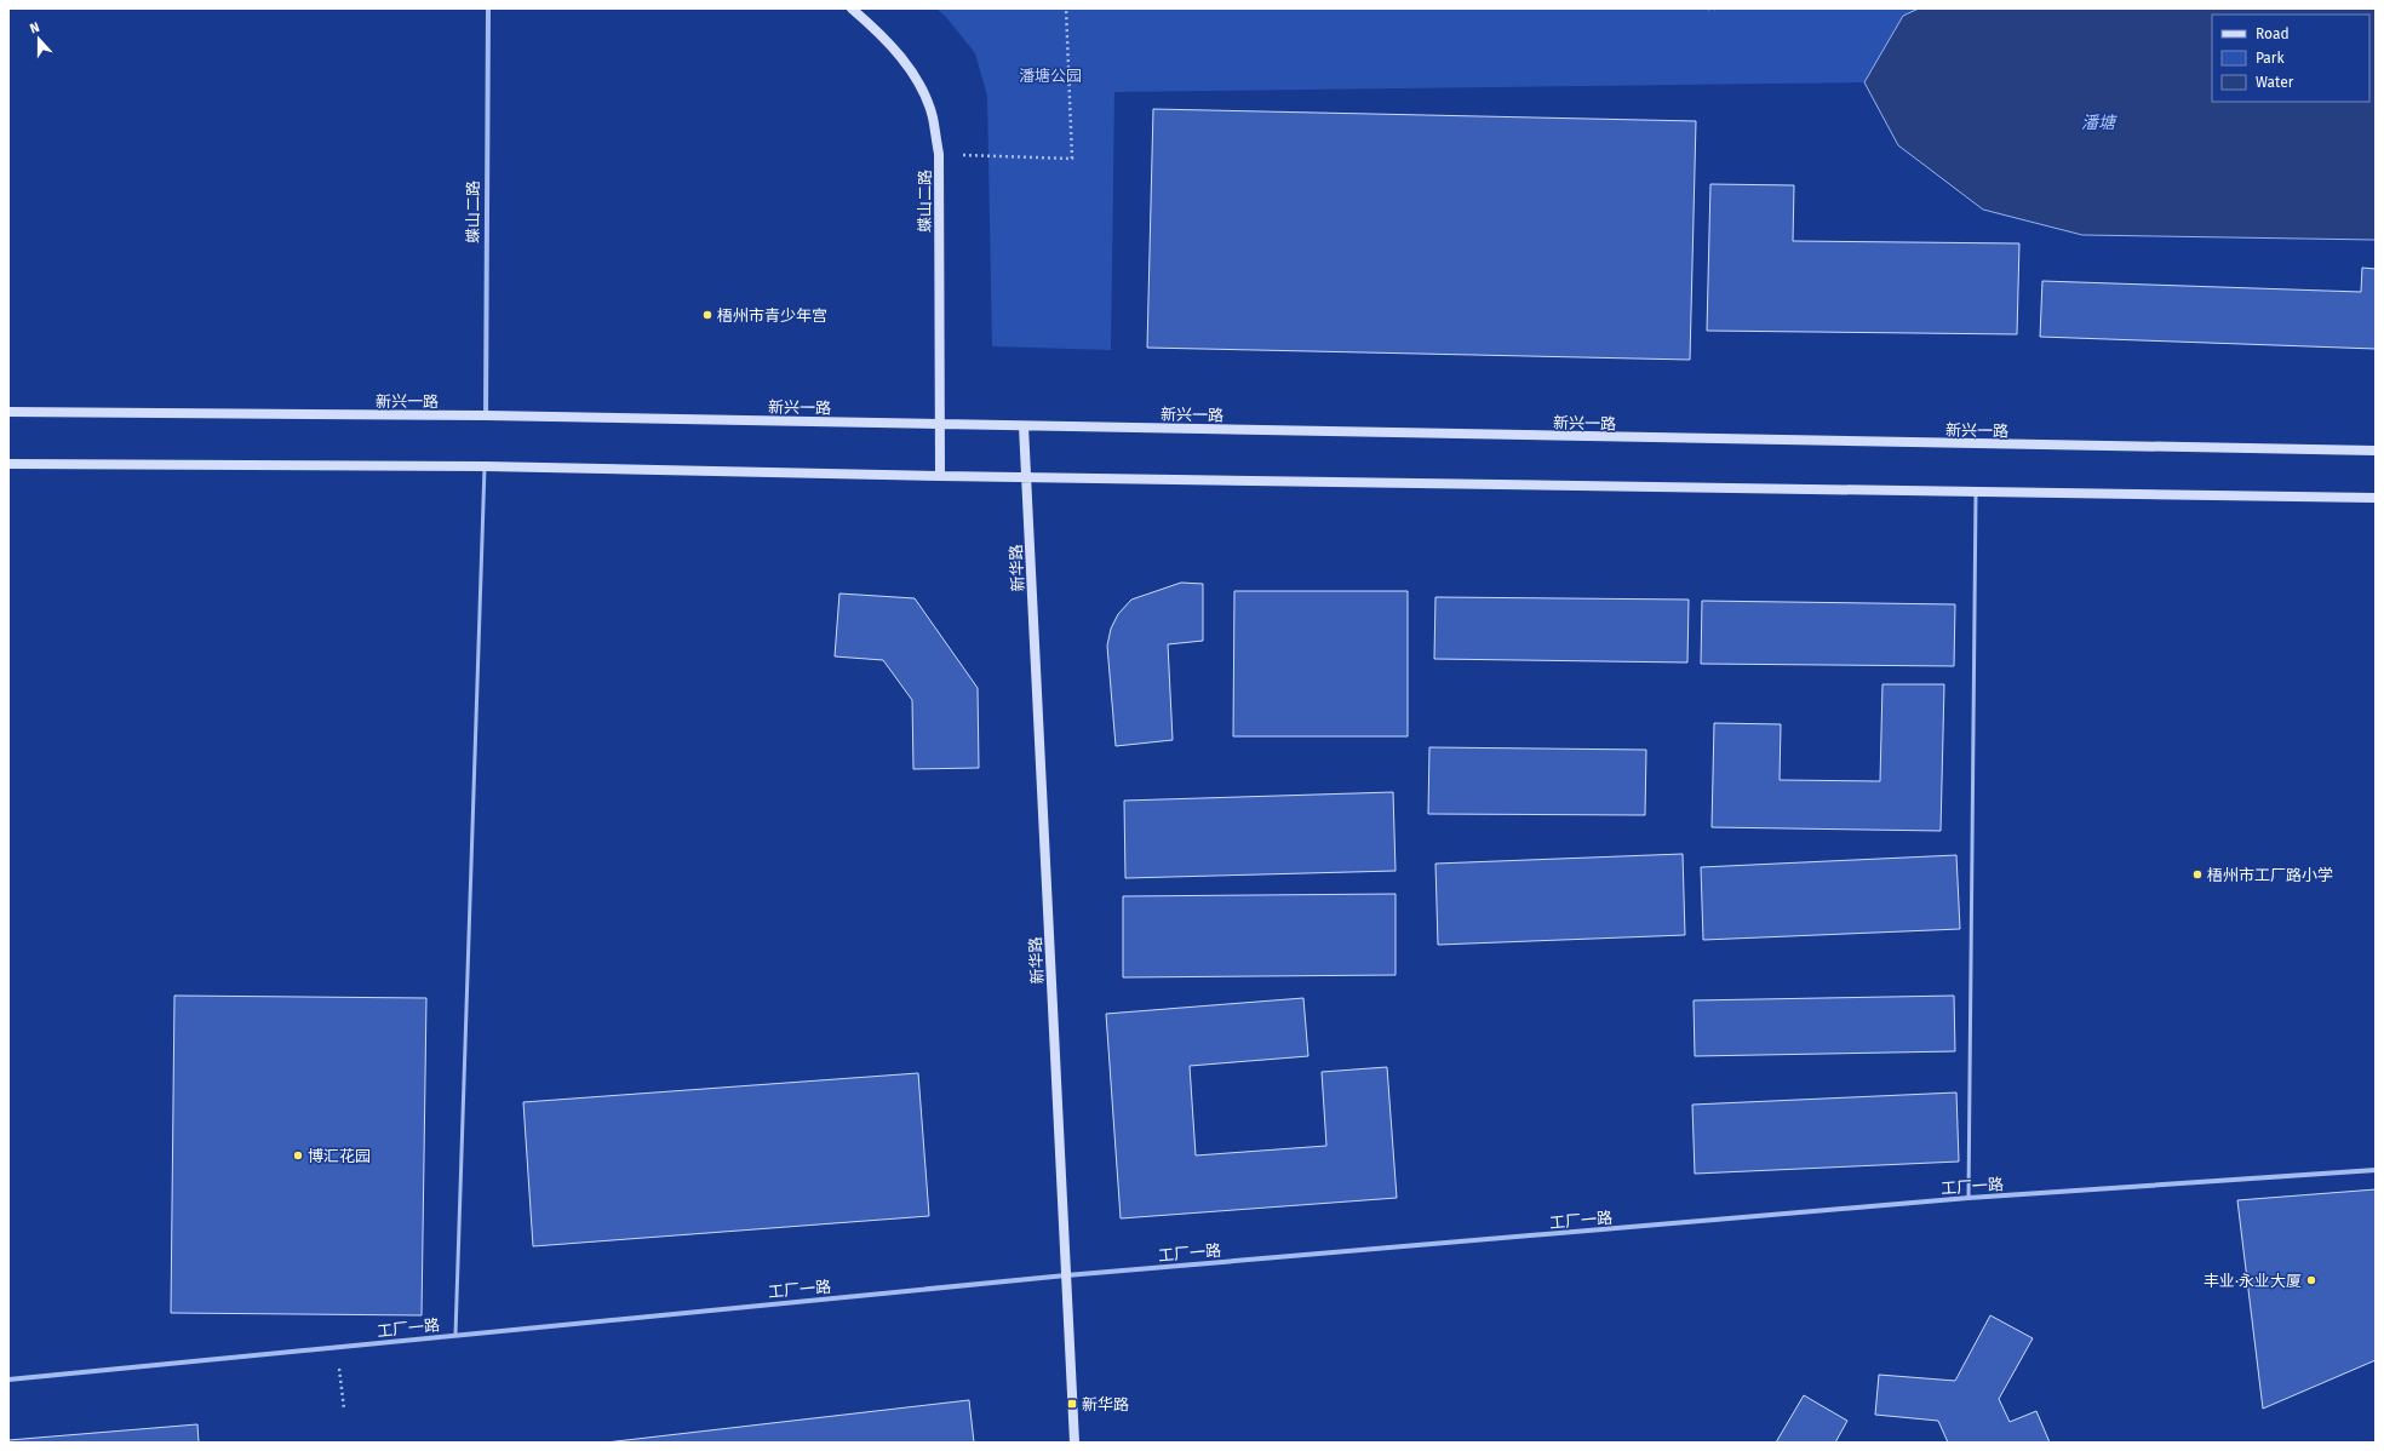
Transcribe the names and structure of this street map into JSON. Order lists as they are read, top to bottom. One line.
{"streets":{"main road":["蝶山二路","新兴一路","新华路"],"street":["工厂一路"]},"crossings":[["蝶山二路","新兴一路"],["新兴一路","新华路"],["新华路","工厂一路"]],"water":["潘塘"],"parks":["潘塘公园"],"places":{"other":["梧州市青少年宫","梧州市工厂路小学","博汇花园","丰业·永业大厦"],"transit":["新华路"]},"legend":["Road","Park","Water"],"north":"top"}
